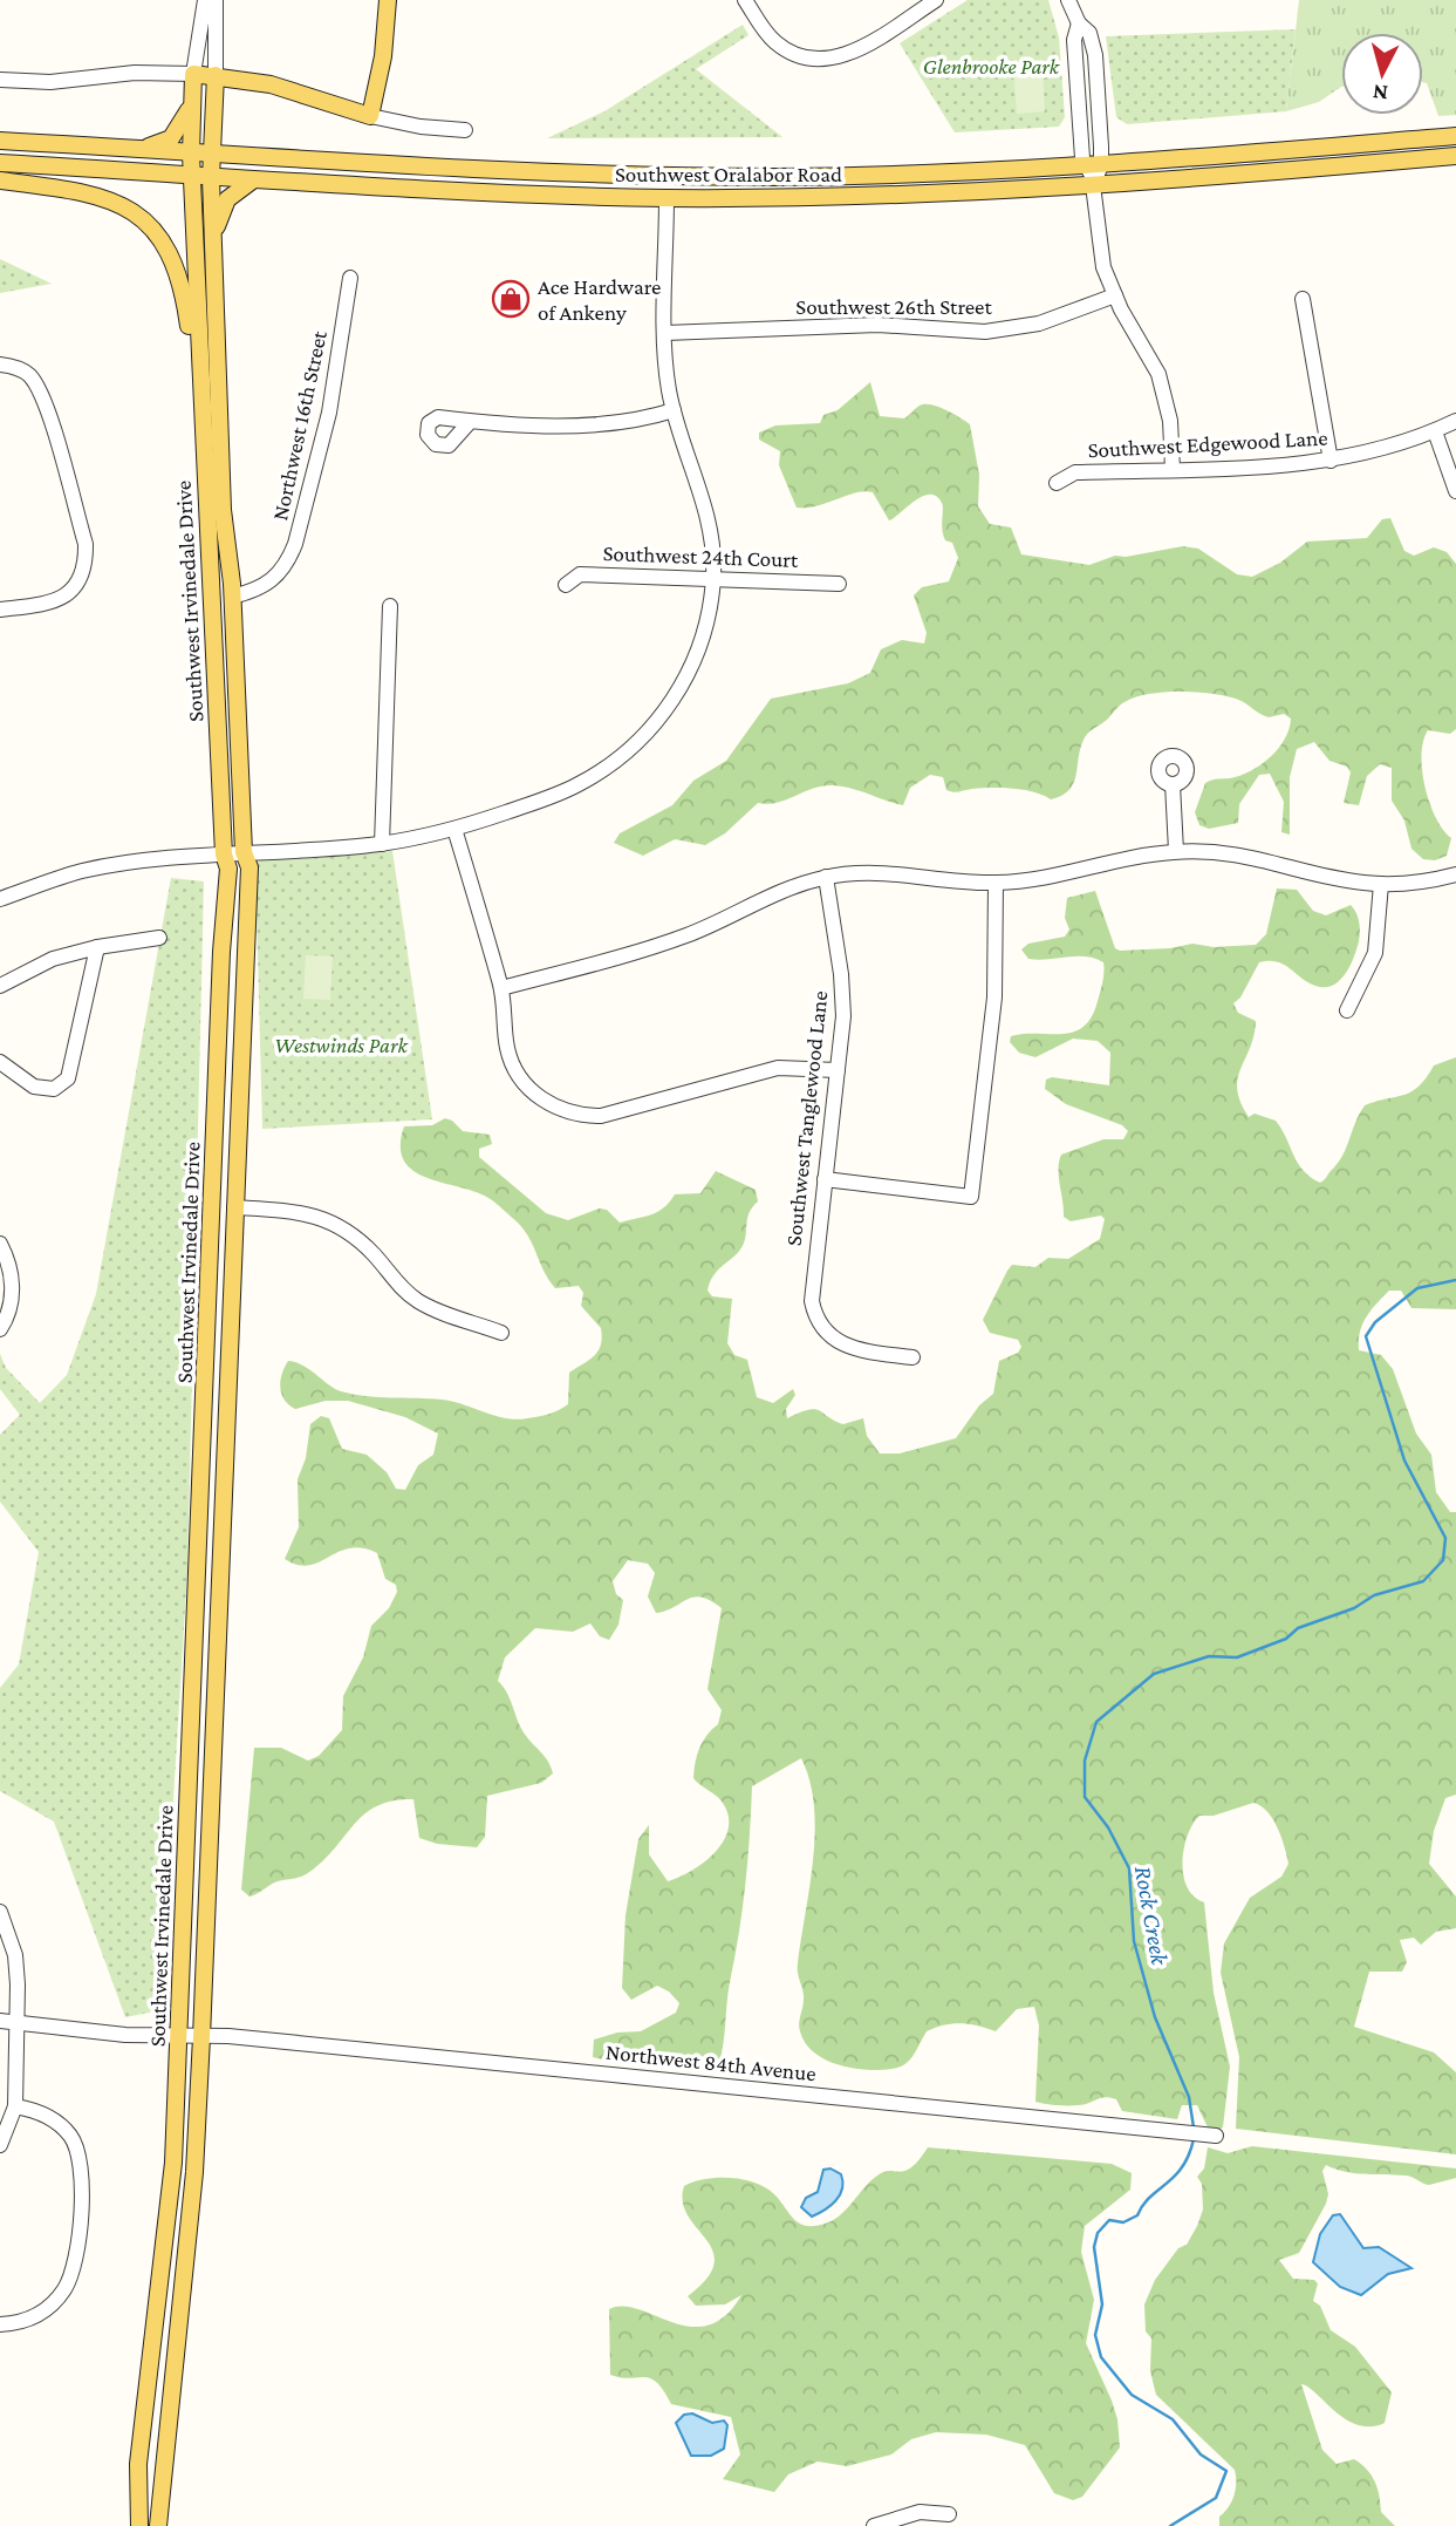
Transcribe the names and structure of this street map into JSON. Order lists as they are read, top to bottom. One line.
{"streets":{"main road":["Southwest Oralabor Road","Southwest Irvinedale Drive"],"street":["Southwest 26th Street","Northwest 16th Street","Southwest Edgewood Lane","Southwest 24th Court","Southwest Tanglewood Lane","Northwest 84th Avenue"]},"crossings":[["Southwest Oralabor Road","Southwest Irvinedale Drive"],["Northwest 16th Street","Southwest Irvinedale Drive"],["Southwest Irvinedale Drive","Northwest 84th Avenue"]],"water":["Rock Creek"],"parks":["Glenbrooke Park","Westwinds Park"],"places":{"shop":["Ace Hardware of Ankeny"]},"north":"bottom"}
